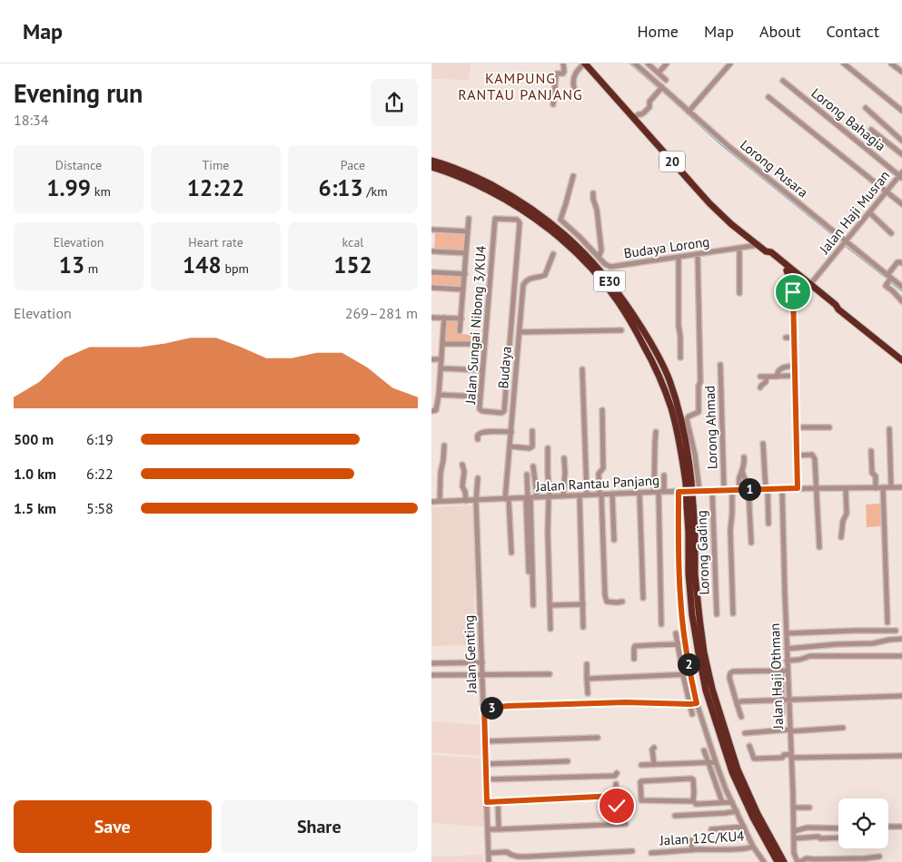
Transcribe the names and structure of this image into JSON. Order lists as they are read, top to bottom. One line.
{"streets":{"highway":["20","E30"],"street":["Lorong Bahagia","Lorong Pusara","Jalan Haji Musran","Budaya Lorong","Jalan Sungai Nibong 3/KU4","Budaya","Lorong Ahmad","Jalan Rantau Panjang","Lorong Gading","Jalan Genting","Jalan Haji Othman","Jalan 12C/KU4"]},"crossings":[["Lorong Bahagia","Jalan Haji Musran"],["20","Jalan Haji Musran"],["20","Budaya Lorong"],["Lorong Pusara","Jalan Haji Musran"],["Budaya","Jalan Rantau Panjang"],["Lorong Ahmad","Jalan Rantau Panjang"],["Jalan Rantau Panjang","Lorong Gading"],["Jalan Rantau Panjang","Jalan Genting"],["Jalan Rantau Panjang","Jalan Haji Othman"]],"districts":["KAMPUNG RANTAU PANJANG"],"page":{"header":"Map","nav":["Home","Map","About","Contact"],"heading":["Evening run","18:34"],"stats":[["Distance","1.99 km"],["Time","12:22"],["Pace","6:13 /km"],["Elevation","13 m"],["Heart rate","148 bpm"],["kcal","152"]],"chart":["Elevation","269–281 m"],"list":[{"name":"500 m","note":"6:19"},{"name":"1.0 km","note":"6:22"},{"name":"1.5 km","note":"5:58"}],"pins":["1","2","3"],"buttons":["Save","Share"]}}
